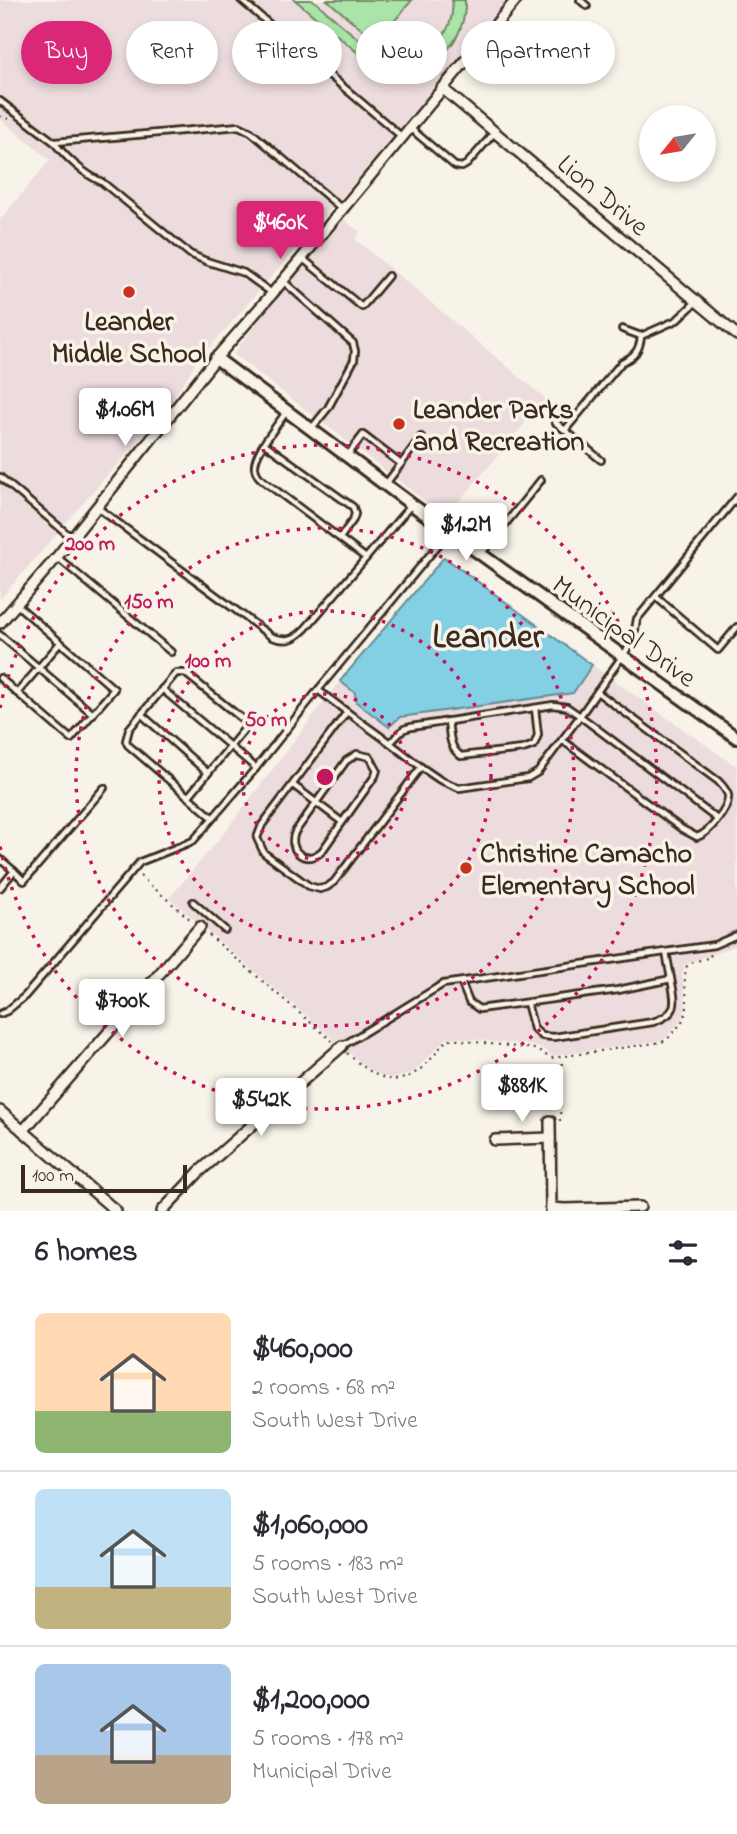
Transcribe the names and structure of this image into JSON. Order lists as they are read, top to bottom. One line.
{"streets":{"street":["Lion Drive","Municipal Drive"]},"districts":["Leander"],"places":["Leander Middle School","Leander Parks and Recreation","Christine Camacho Elementary School"],"scale_bar":"100 m","north":"bottom left","page":{"chip":["Buy","Rent","Filters","New","Apartment"],"price":["$460K","$1.06M","$1.2M","$700K","$881K","$542K"],"scale":"100 m","heading":"6 homes","list":[{"name":"$460,000","note":"2 rooms · 68 m² · South West Drive"},{"name":"$1,060,000","note":"5 rooms · 183 m² · South West Drive"},{"name":"$1,200,000","note":"5 rooms · 178 m² · Municipal Drive"}]},"rings":["200 m","150 m","100 m","50 m"]}
